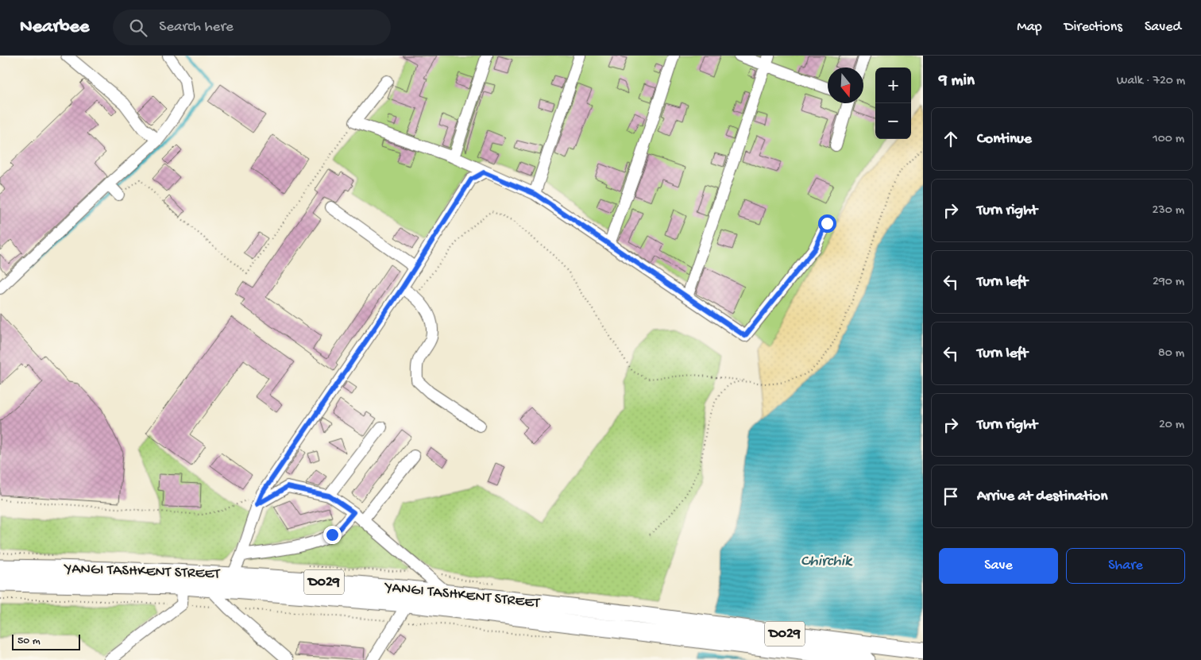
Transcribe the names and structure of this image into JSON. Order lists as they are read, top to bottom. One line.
{"streets":{"highway":["YANGI TASHKENT STREET","D029"]},"water":["Chirchik"],"scale_bar":"50 m","north":"bottom","page":{"header":"Nearbee","search":"Search here","nav":["Map","Directions","Saved"],"heading":["9 min","Walk · 720 m"],"map_buttons":["+","−"],"list":[["Continue","100 m"],["Turn right","230 m"],["Turn left","290 m"],["Turn left","80 m"],["Turn right","20 m"],"Arrive at destination"],"buttons":["Save","Share"],"scale":"50 m"}}
